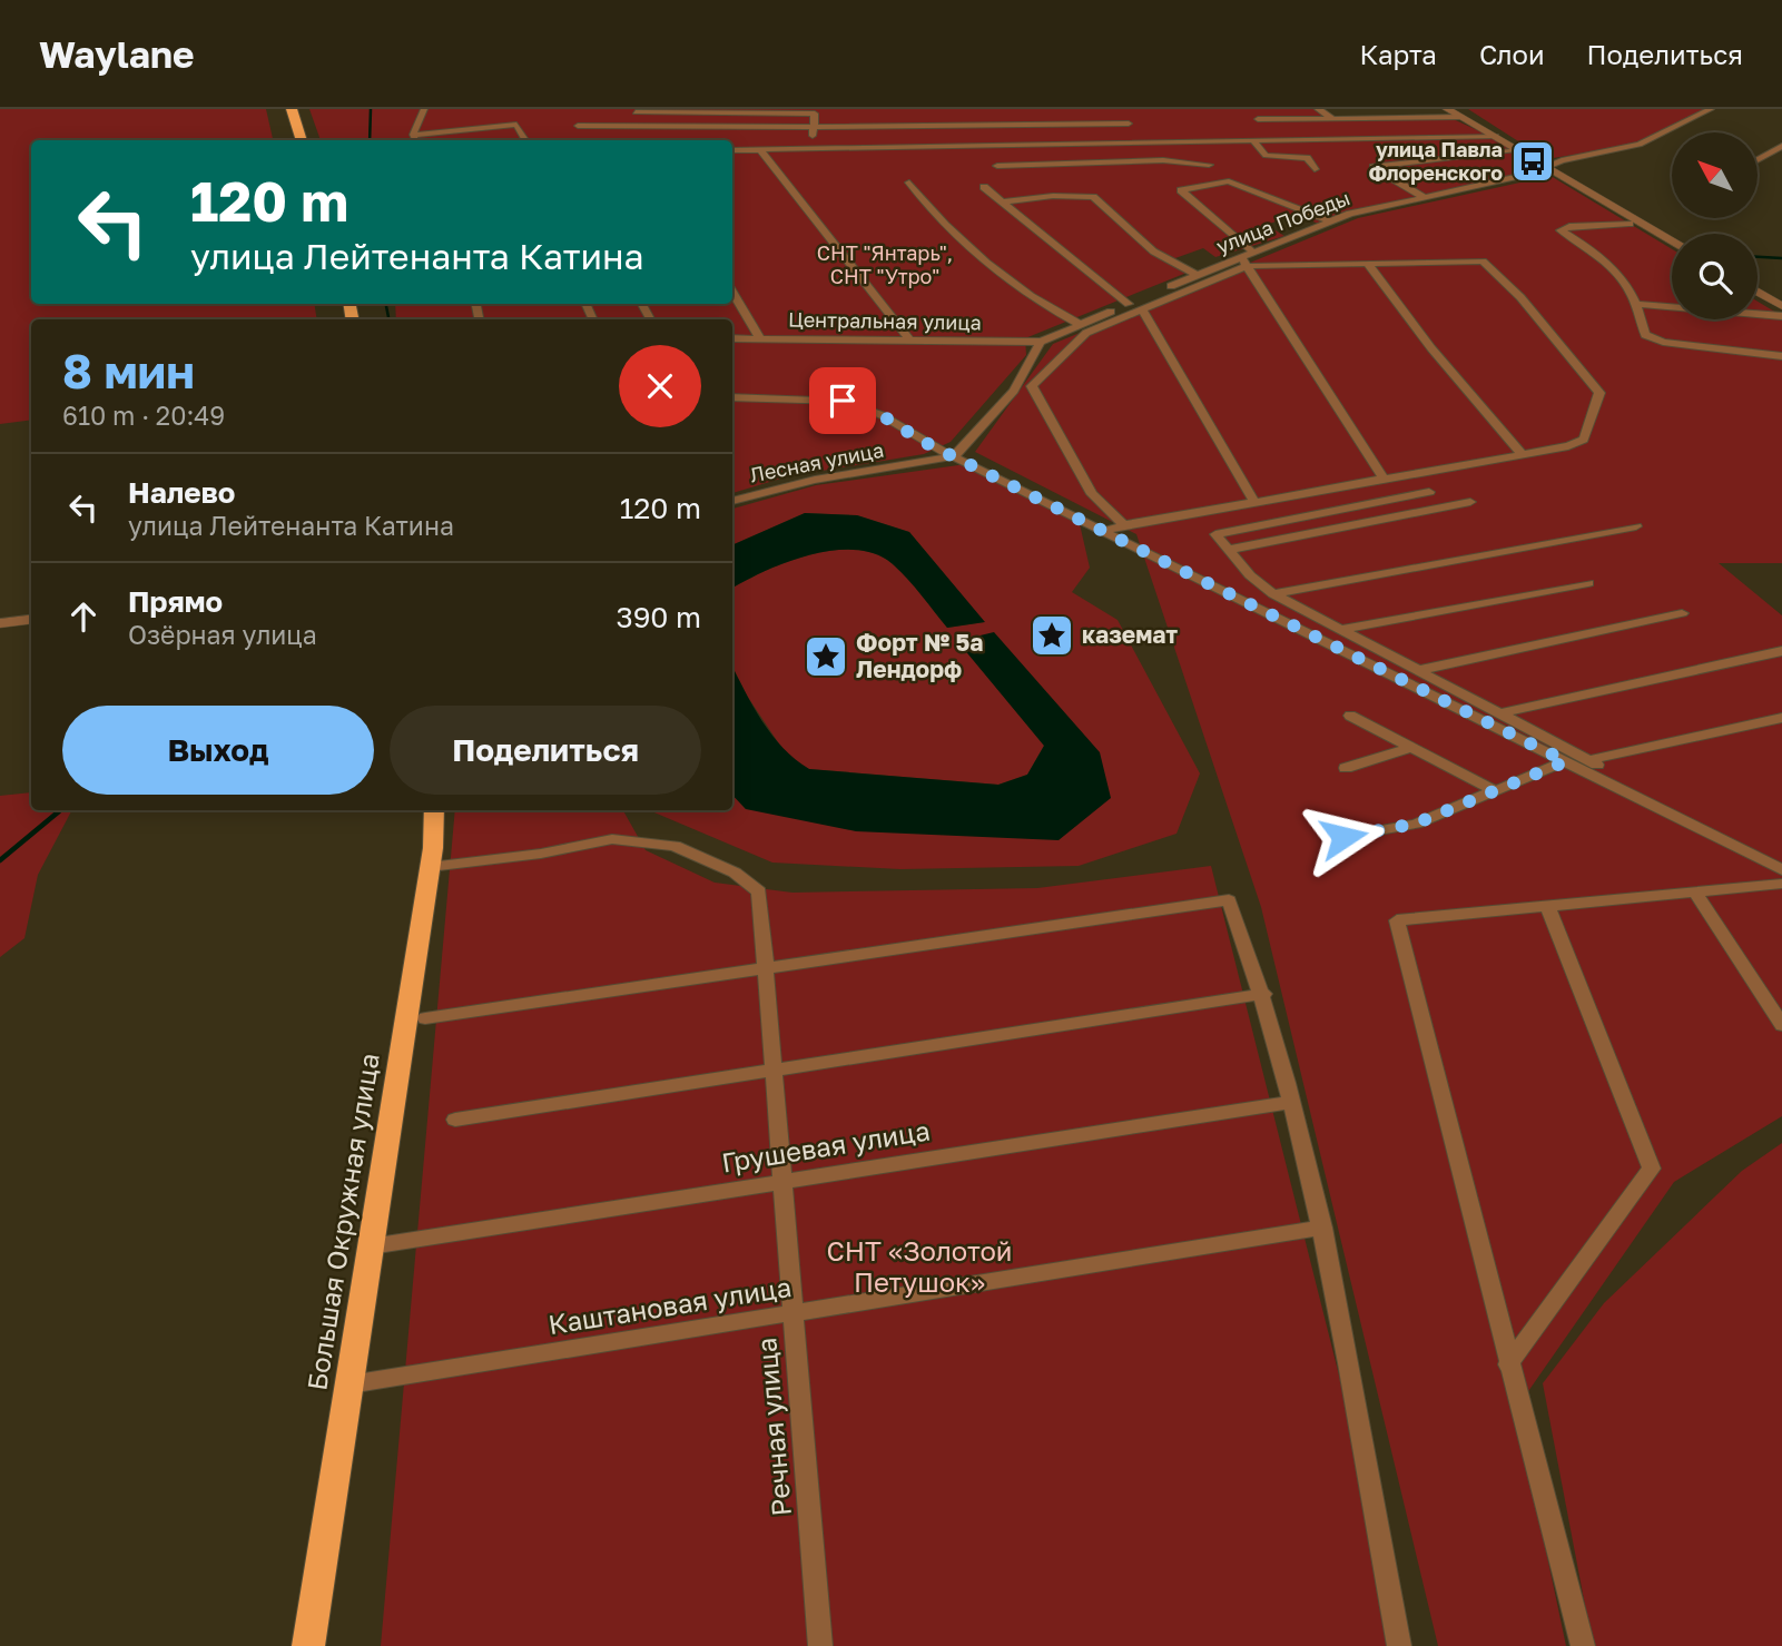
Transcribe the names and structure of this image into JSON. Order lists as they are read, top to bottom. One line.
{"streets":{"highway":["Большая Окружная улица"],"street":["улица Победы","Центральная улица","Лесная улица","Грушевая улица","Каштановая улица","Речная улица"]},"crossings":[["улица Победы","Центральная улица"],["Грушевая улица","Большая Окружная улица"],["Грушевая улица","Речная улица"],["Большая Окружная улица","Каштановая улица"],["Большая Окружная улица","Речная улица"],["Каштановая улица","Речная улица"]],"parks":["СНТ \"Янтарь\", СНТ \"Утро\"","СНТ «Золотой Петушок»"],"places":{"bus stop":["улица Павла Флоренского"],"place":["каземат","Форт № 5а Лендорф"]},"north":"top left","page":{"header":"Waylane","nav":["Карта","Слои","Поделиться"],"turn":["120 m","улица Лейтенанта Катина"],"heading":["8 мин","610 m · 20:49"],"list":[{"name":"Налево","note":"улица Лейтенанта Катина","value":"120 m"},{"name":"Прямо","note":"Озёрная улица","value":"390 m"}],"buttons":["Выход","Поделиться"]}}
